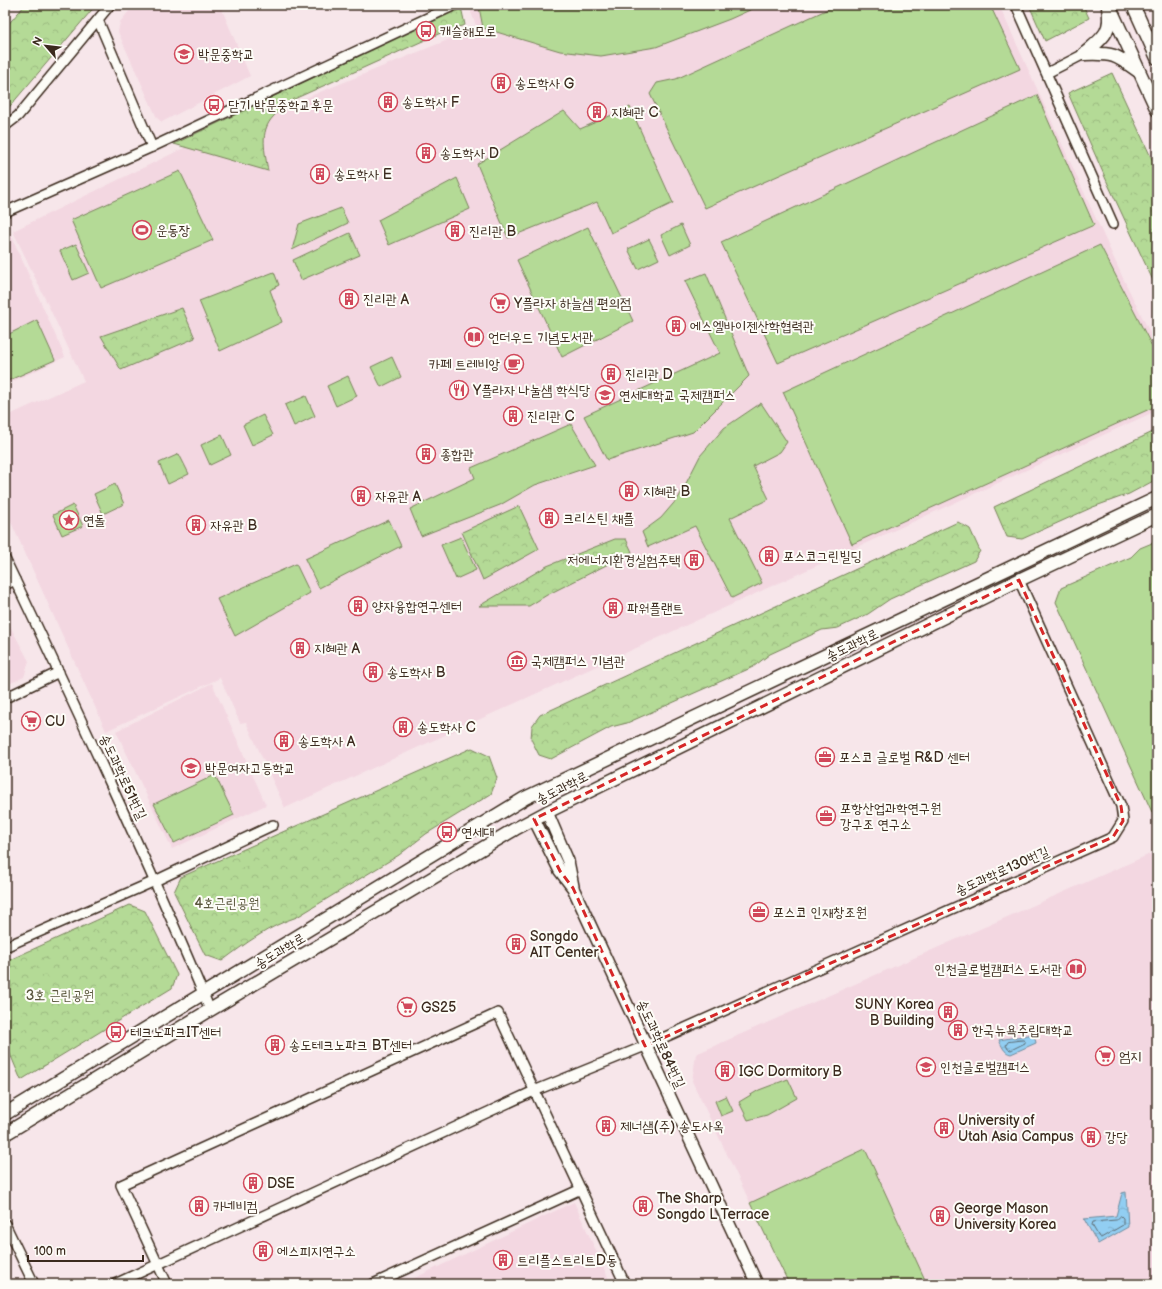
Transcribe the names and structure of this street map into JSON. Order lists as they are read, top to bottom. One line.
{"streets":{"main road":["송도과학로"],"street":["송도과학로51번길","송도과학로130번길","송도과학로84번길"]},"crossings":[["송도과학로","송도과학로51번길"],["송도과학로","송도과학로130번길"],["송도과학로","송도과학로84번길"],["송도과학로130번길","송도과학로84번길"]],"parks":["4호근린공원","3호 근린공원"],"places":{"bus stop":["캐슬해모로","닫기 박문중학교후문","연세대","테크노파크IT센터"],"school or university":["박문중학교","연세대학교 국제캠퍼스","박문여자고등학교","인천글로벌캠퍼스"],"building":["송도학사 G","송도학사 F","지혜관 C","송도학사 D","송도학사 E","진리관 B","진리관 A","에스엘바이젠산학협력관","진리관 D","진리관 C","종합관","지혜관 B","자유관 A","크리스틴 채플","자유관 B","포스코그린빌딩","저에너지환경실험주택","양자융합연구센터","파워플랜트","지혜관 A","송도학사 B","송도학사 C","송도학사 A","Songdo AIT Center","SUNY Korea B Building","한국뉴욕주립대학교","송도테크노파크 BT센터","IGC Dormitory B","제너샘(주) 송도사옥","University of Utah Asia Campus","강당","DSE","카네비컴","The Sharp Songdo L Terrace","George Mason University Korea","에스피지연구소","트리플스트리트D동"],"sports":["운동장"],"supermarket":["Y플라자 하늘샘 편의점","CU","GS25","엄지"],"library":["언더우드 기념도서관","인천글로벌캠퍼스 도서관"],"cafe":["카페 트레비앙"],"restaurant":["Y플라자 나눌샘 학식당"],"place":["연돌"],"museum":["국제캠퍼스 기념관"],"office":["포스코 글로벌 R&D 센터","포항산업과학연구원 강구조 연구소","포스코 인재창조원"]},"scale_bar":"100 m","north":"top left"}
